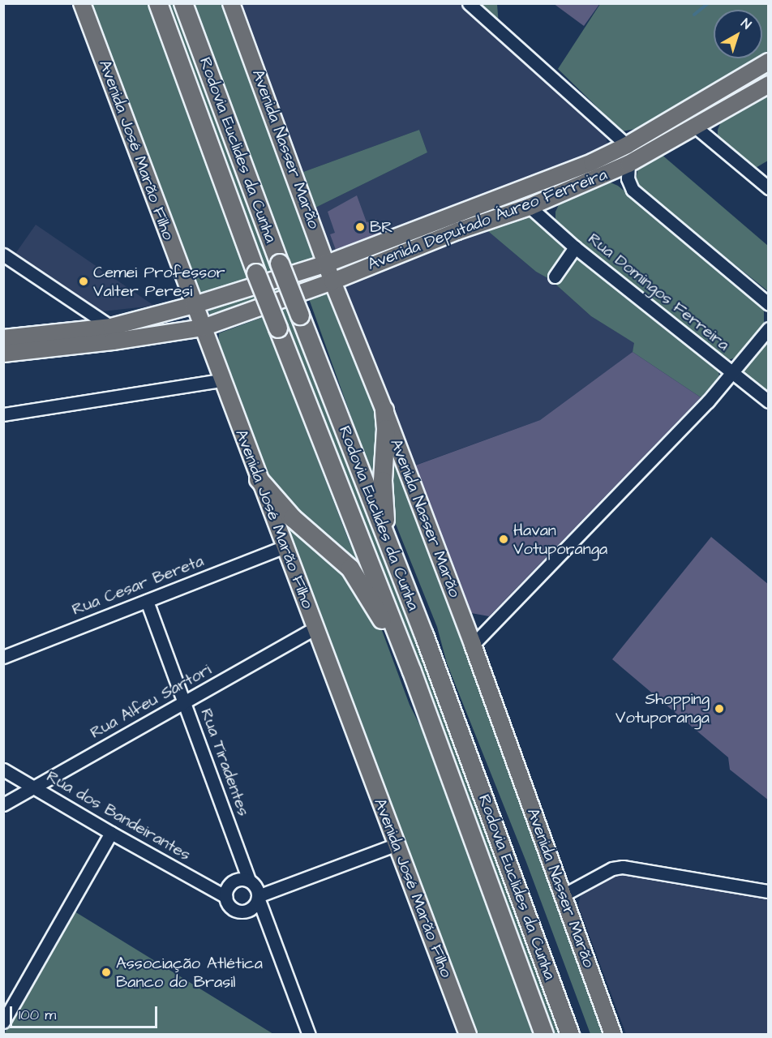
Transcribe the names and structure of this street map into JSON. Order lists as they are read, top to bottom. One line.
{"streets":{"highway":["Rodovia Euclides da Cunha"],"main road":["Avenida Nasser Marão","Avenida José Marão Filho","Avenida Deputado Áureo Ferreira"],"street":["Rua Domingos Ferreira","Rua Cesar Bereta","Rua Alfeu Sartori","Rua Tiradentes","Rua dos Bandeirantes"]},"crossings":[["Avenida Nasser Marão","Avenida Deputado Áureo Ferreira"],["Avenida José Marão Filho","Avenida Deputado Áureo Ferreira"],["Avenida José Marão Filho","Rua Cesar Bereta"],["Avenida José Marão Filho","Rua Alfeu Sartori"],["Avenida Deputado Áureo Ferreira","Rua Domingos Ferreira"],["Rua Cesar Bereta","Rua Tiradentes"],["Rua Alfeu Sartori","Rua Tiradentes"],["Rua Alfeu Sartori","Rua dos Bandeirantes"],["Rua Tiradentes","Rua dos Bandeirantes"]],"places":["BR","Cemei Professor Valter Peresi","Havan Votuporanga","Shopping Votuporanga","Associação Atlética Banco do Brasil"],"scale_bar":"100 m","north":"top right"}
